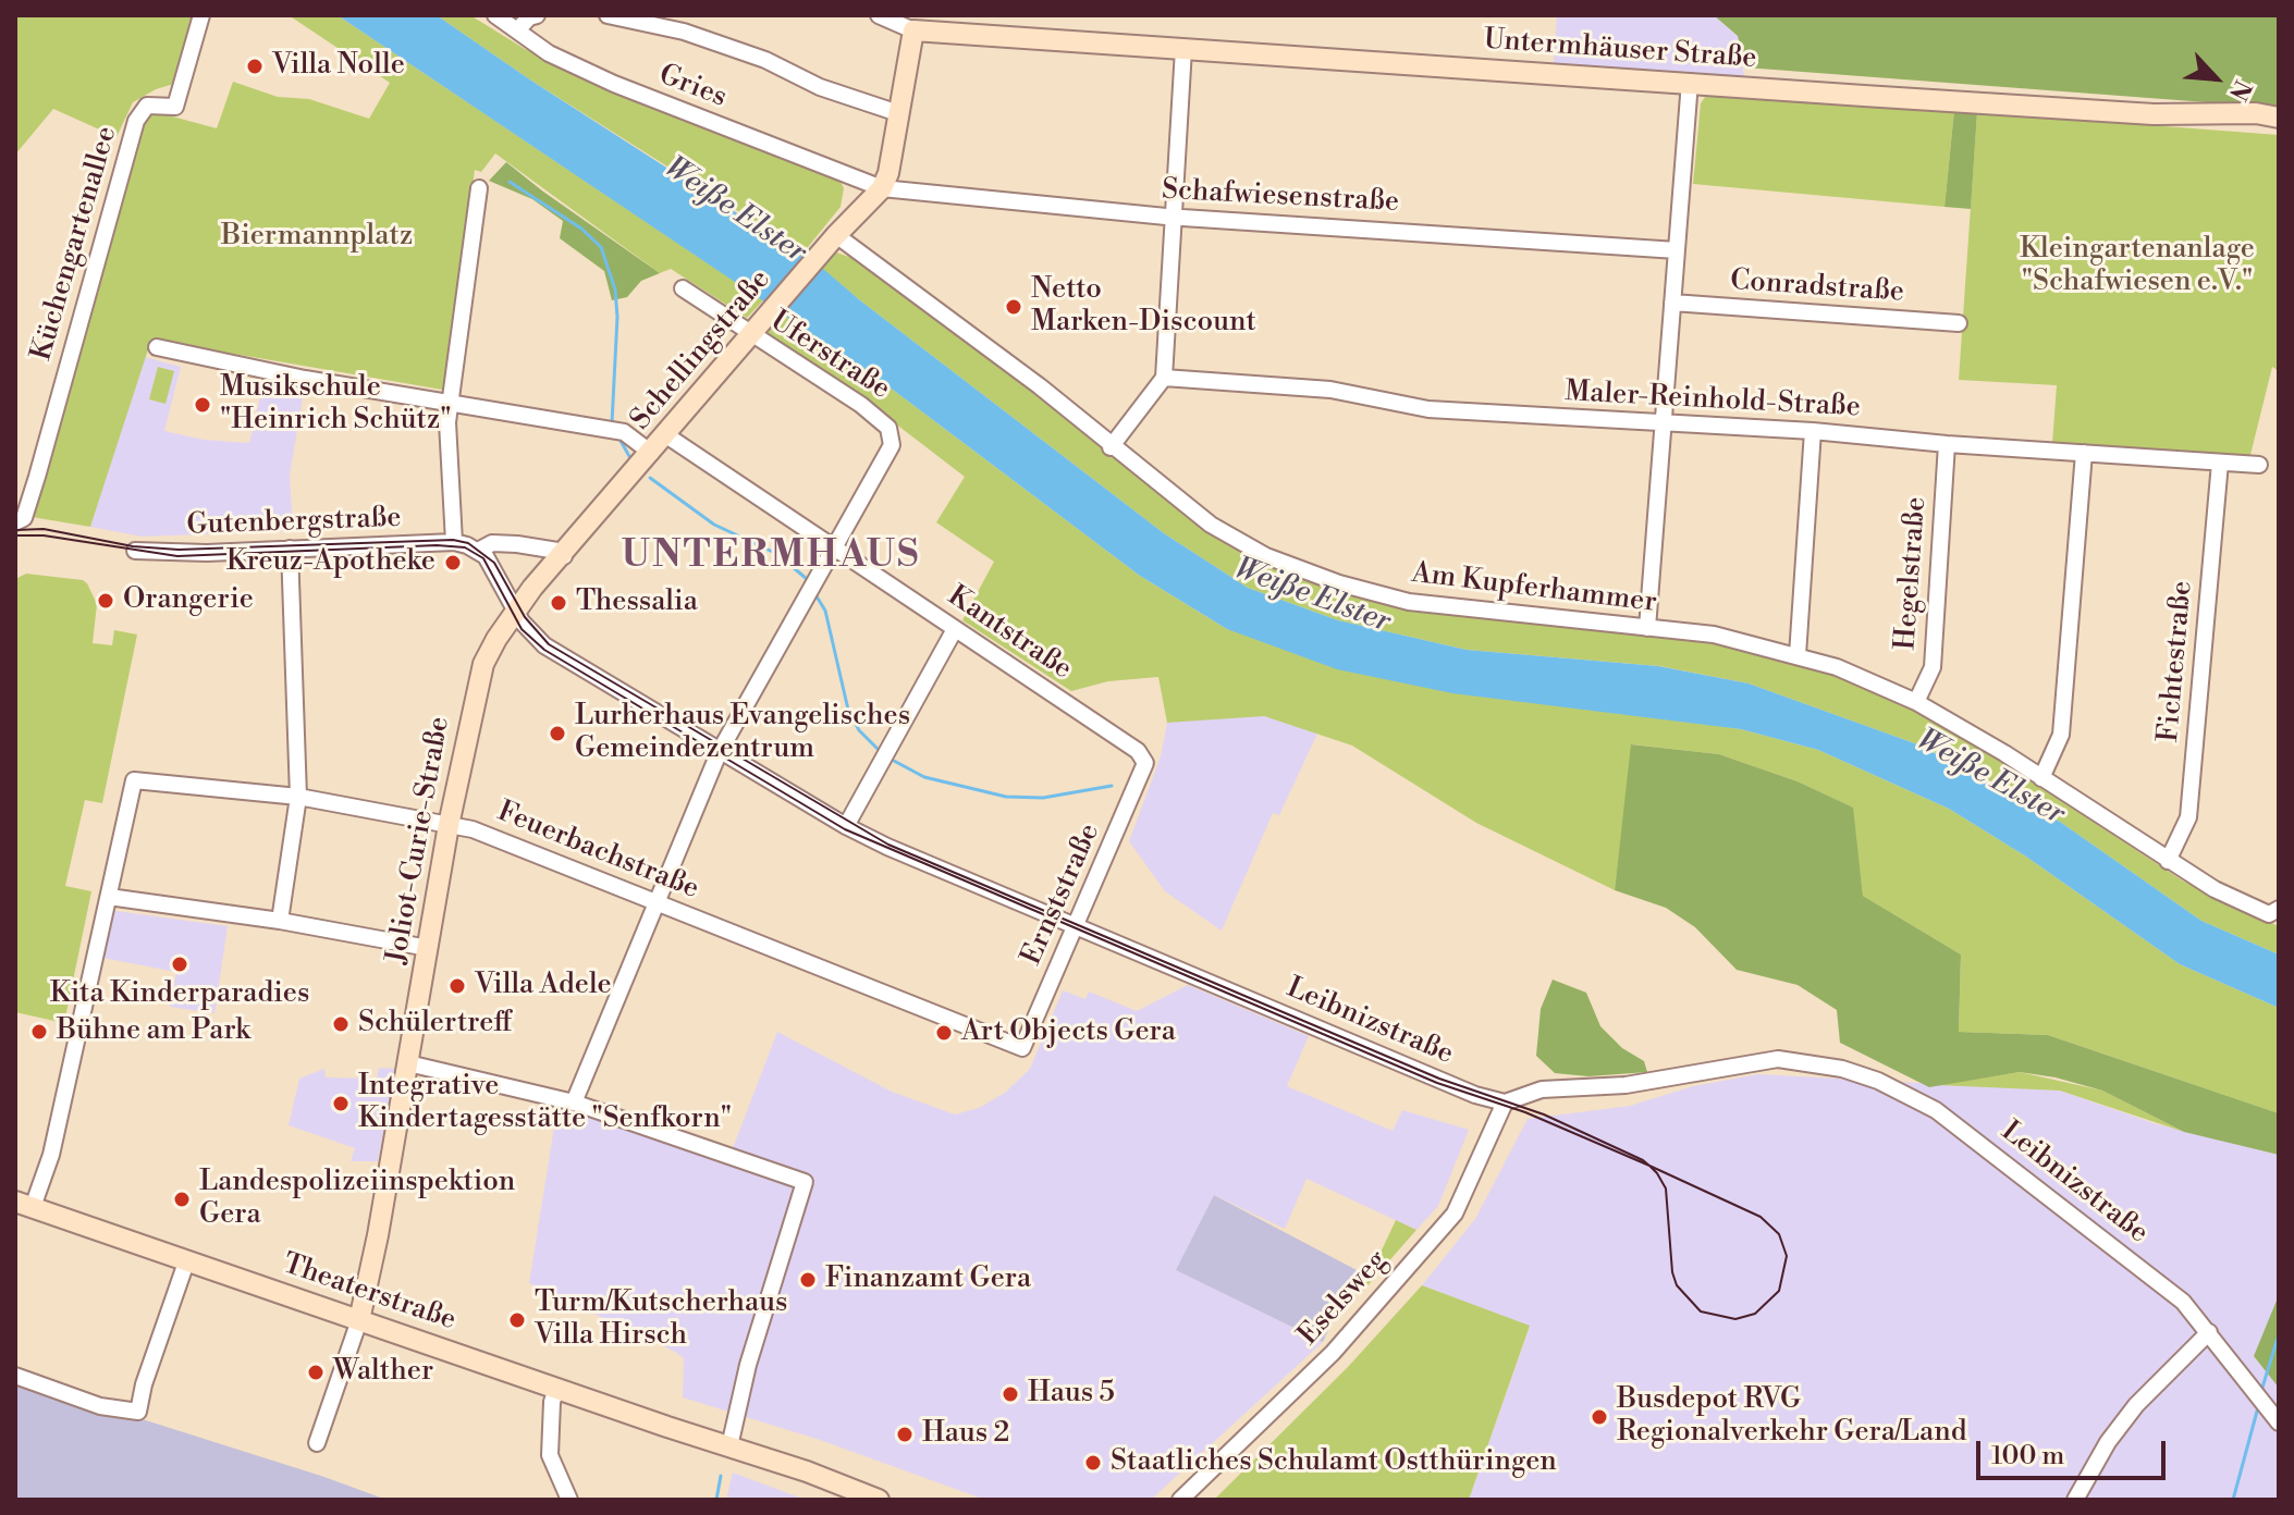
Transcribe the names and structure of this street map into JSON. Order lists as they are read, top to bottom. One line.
{"streets":{"main road":["Untermhäuser Straße","Schellingstraße","Joliot-Curie-Straße","Theaterstraße"],"street":["Gries","Schafwiesenstraße","Küchengartenallee","Conradstraße","Uferstraße","Maler-Reinhold-Straße","Gutenbergstraße","Hegelstraße","Am Kupferhammer","Kantstraße","Fichtestraße","Feuerbachstraße","Ernststraße","Leibnizstraße","Eselsweg"]},"crossings":[["Untermhäuser Straße","Schellingstraße"],["Gries","Schafwiesenstraße"],["Gries","Schellingstraße"],["Schafwiesenstraße","Schellingstraße"],["Schellingstraße","Uferstraße"],["Schellingstraße","Am Kupferhammer"],["Schellingstraße","Kantstraße"],["Schellingstraße","Joliot-Curie-Straße"],["Schellingstraße","Leibnizstraße"],["Uferstraße","Kantstraße"],["Maler-Reinhold-Straße","Hegelstraße"],["Maler-Reinhold-Straße","Fichtestraße"],["Hegelstraße","Am Kupferhammer"],["Am Kupferhammer","Fichtestraße"],["Kantstraße","Ernststraße"],["Joliot-Curie-Straße","Feuerbachstraße"],["Joliot-Curie-Straße","Leibnizstraße"],["Joliot-Curie-Straße","Theaterstraße"],["Feuerbachstraße","Ernststraße"],["Ernststraße","Leibnizstraße"],["Leibnizstraße","Eselsweg"]],"districts":["UNTERMHAUS"],"water":["Weiße Elster"],"parks":["Biermannplatz","Kleingartenanlage \"Schafwiesen e.V.\""],"places":["Villa Nolle","Netto Marken-Discount","Musikschule \"Heinrich Schütz\"","Kreuz-Apotheke","Orangerie","Thessalia","Lurherhaus Evangelisches Gemeindezentrum","Kita Kinderparadies","Villa Adele","Schülertreff","Bühne am Park","Art Objects Gera","Integrative Kindertagesstätte \"Senfkorn\"","Landespolizeiinspektion Gera","Finanzamt Gera","Turm/Kutscherhaus Villa Hirsch","Walther","Haus 5","Busdepot RVG Regionalverkehr Gera/Land","Haus 2","Staatliches Schulamt Ostthüringen"],"scale_bar":"100 m","north":"bottom right"}
